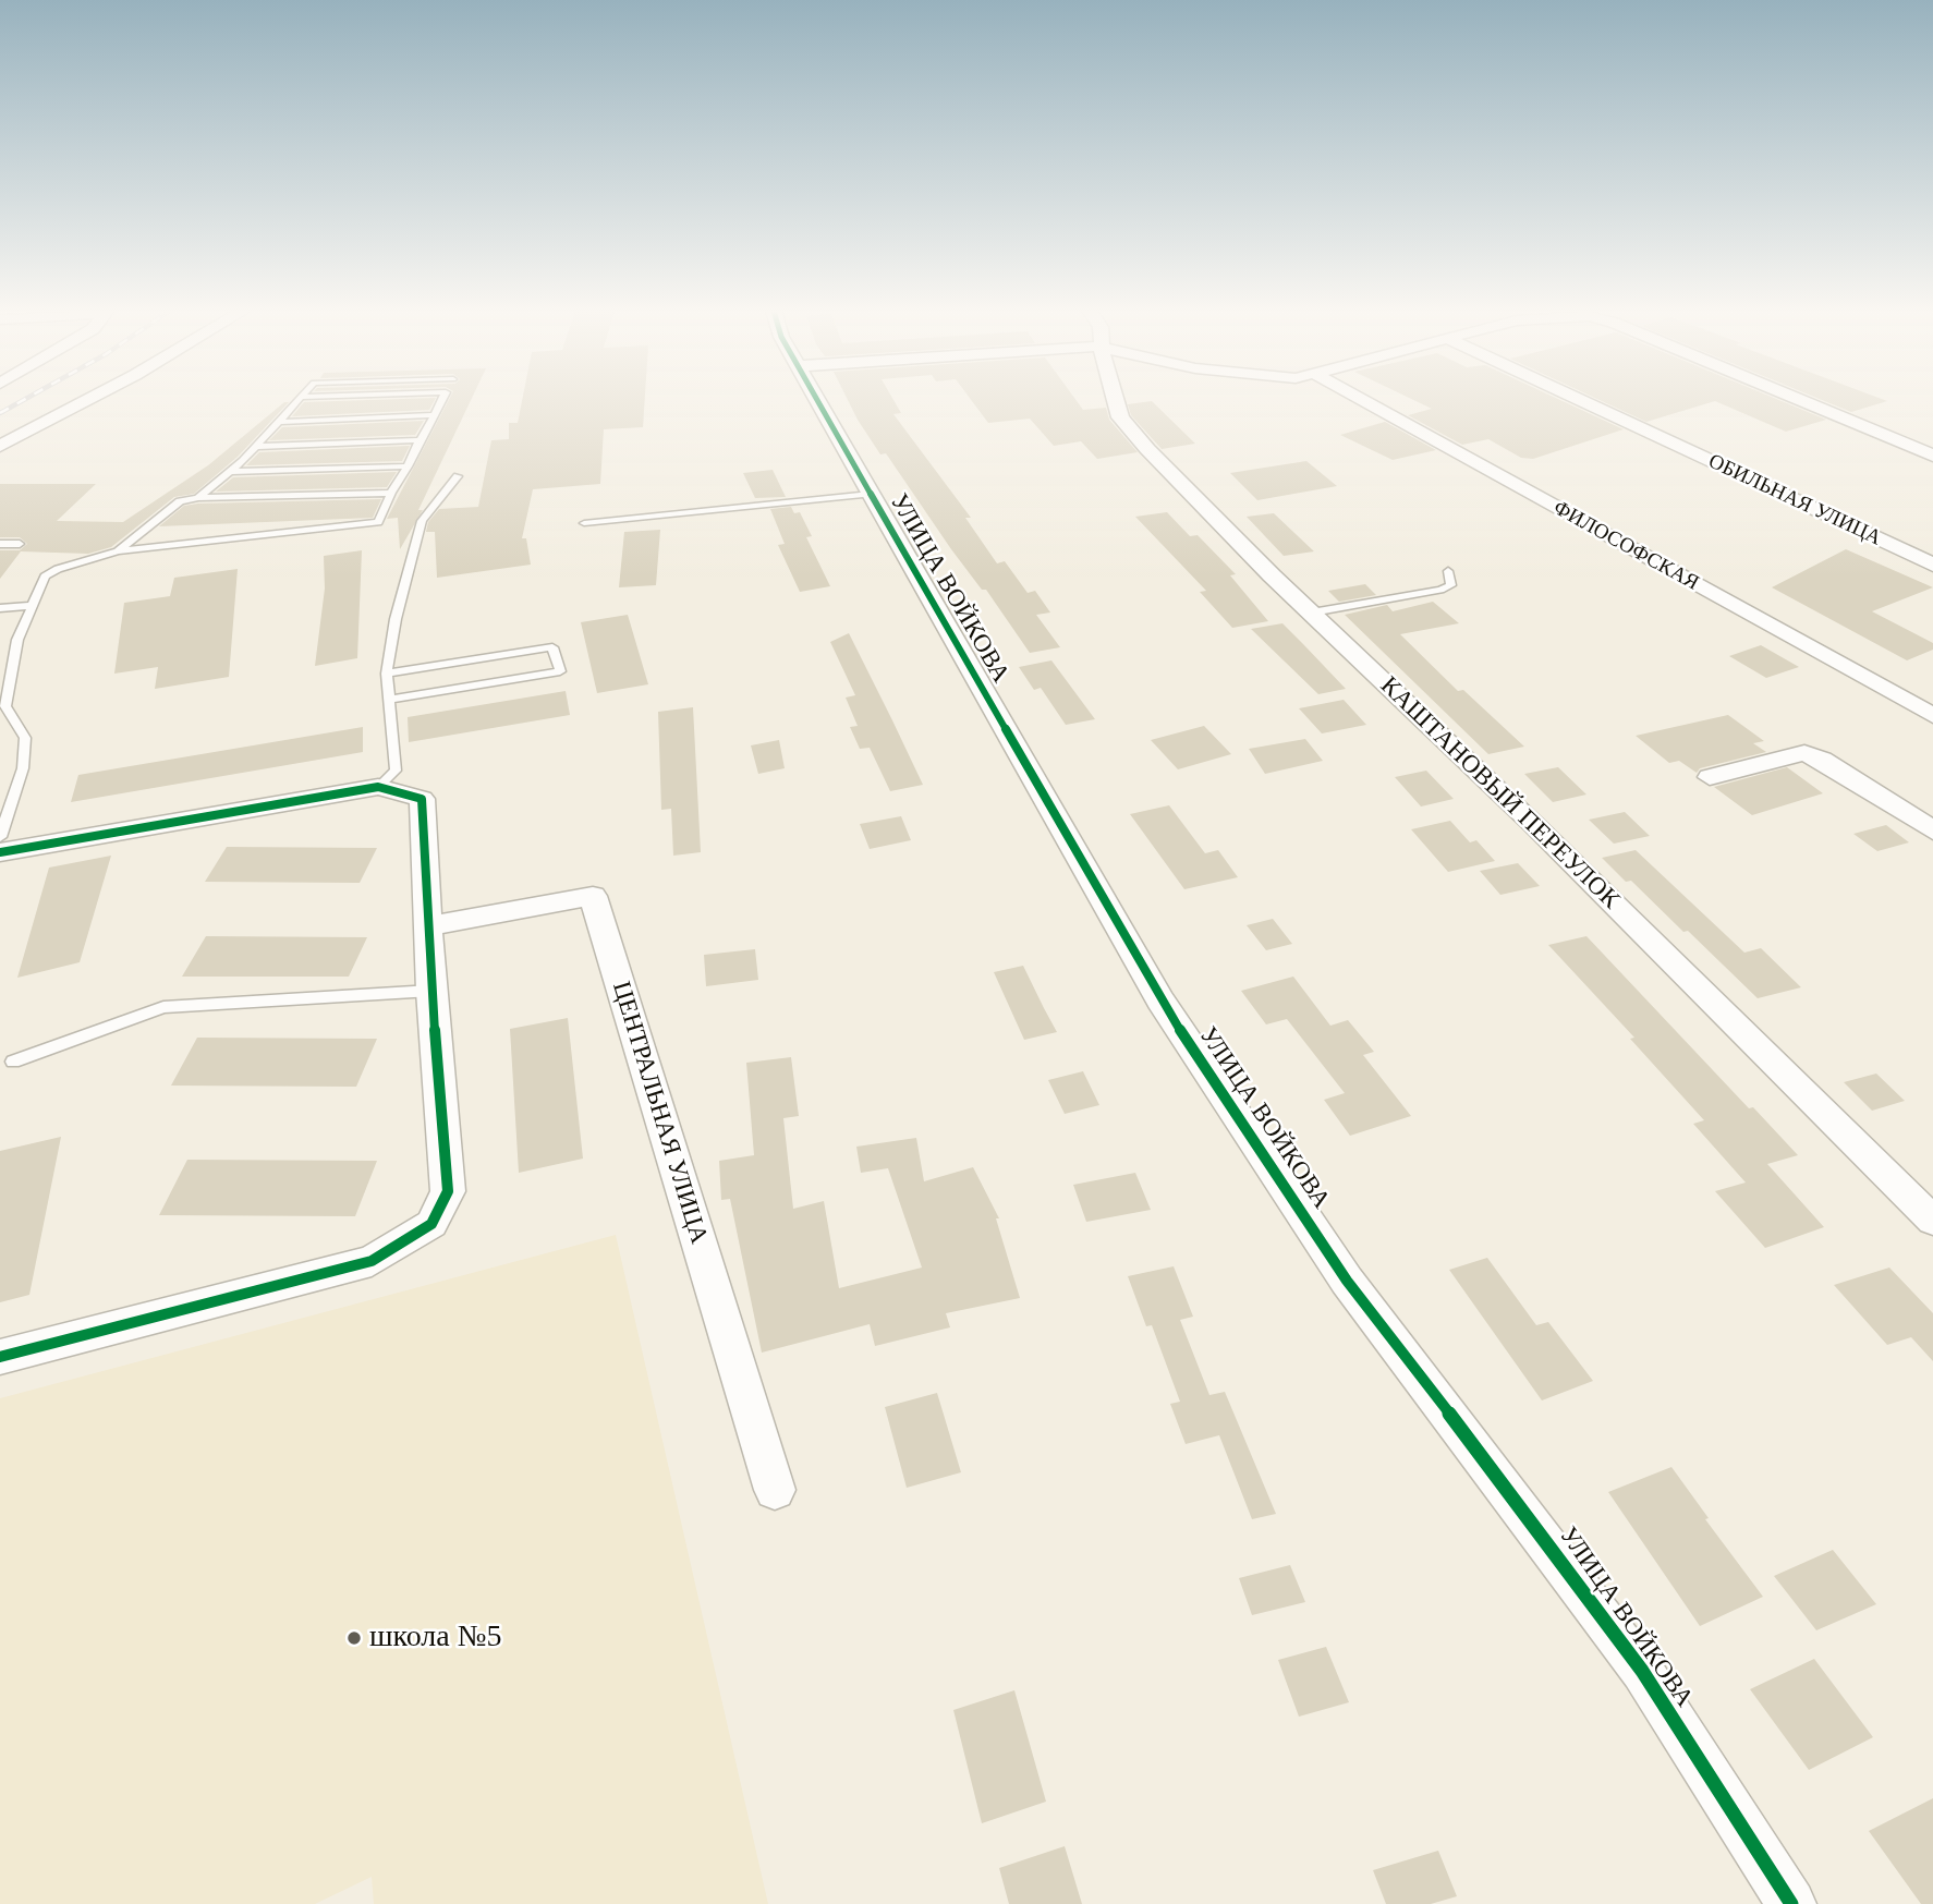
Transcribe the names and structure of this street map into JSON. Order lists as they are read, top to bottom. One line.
{"streets":{"street":["ОБИЛЬНАЯ УЛИЦА","ФИЛОСОФСКАЯ","УЛИЦА ВОЙКОВА","КАШТАНОВЫЙ ПЕРЕУЛОК","ЦЕНТРАЛЬНАЯ УЛИЦА"]},"places":["школа №5"]}
